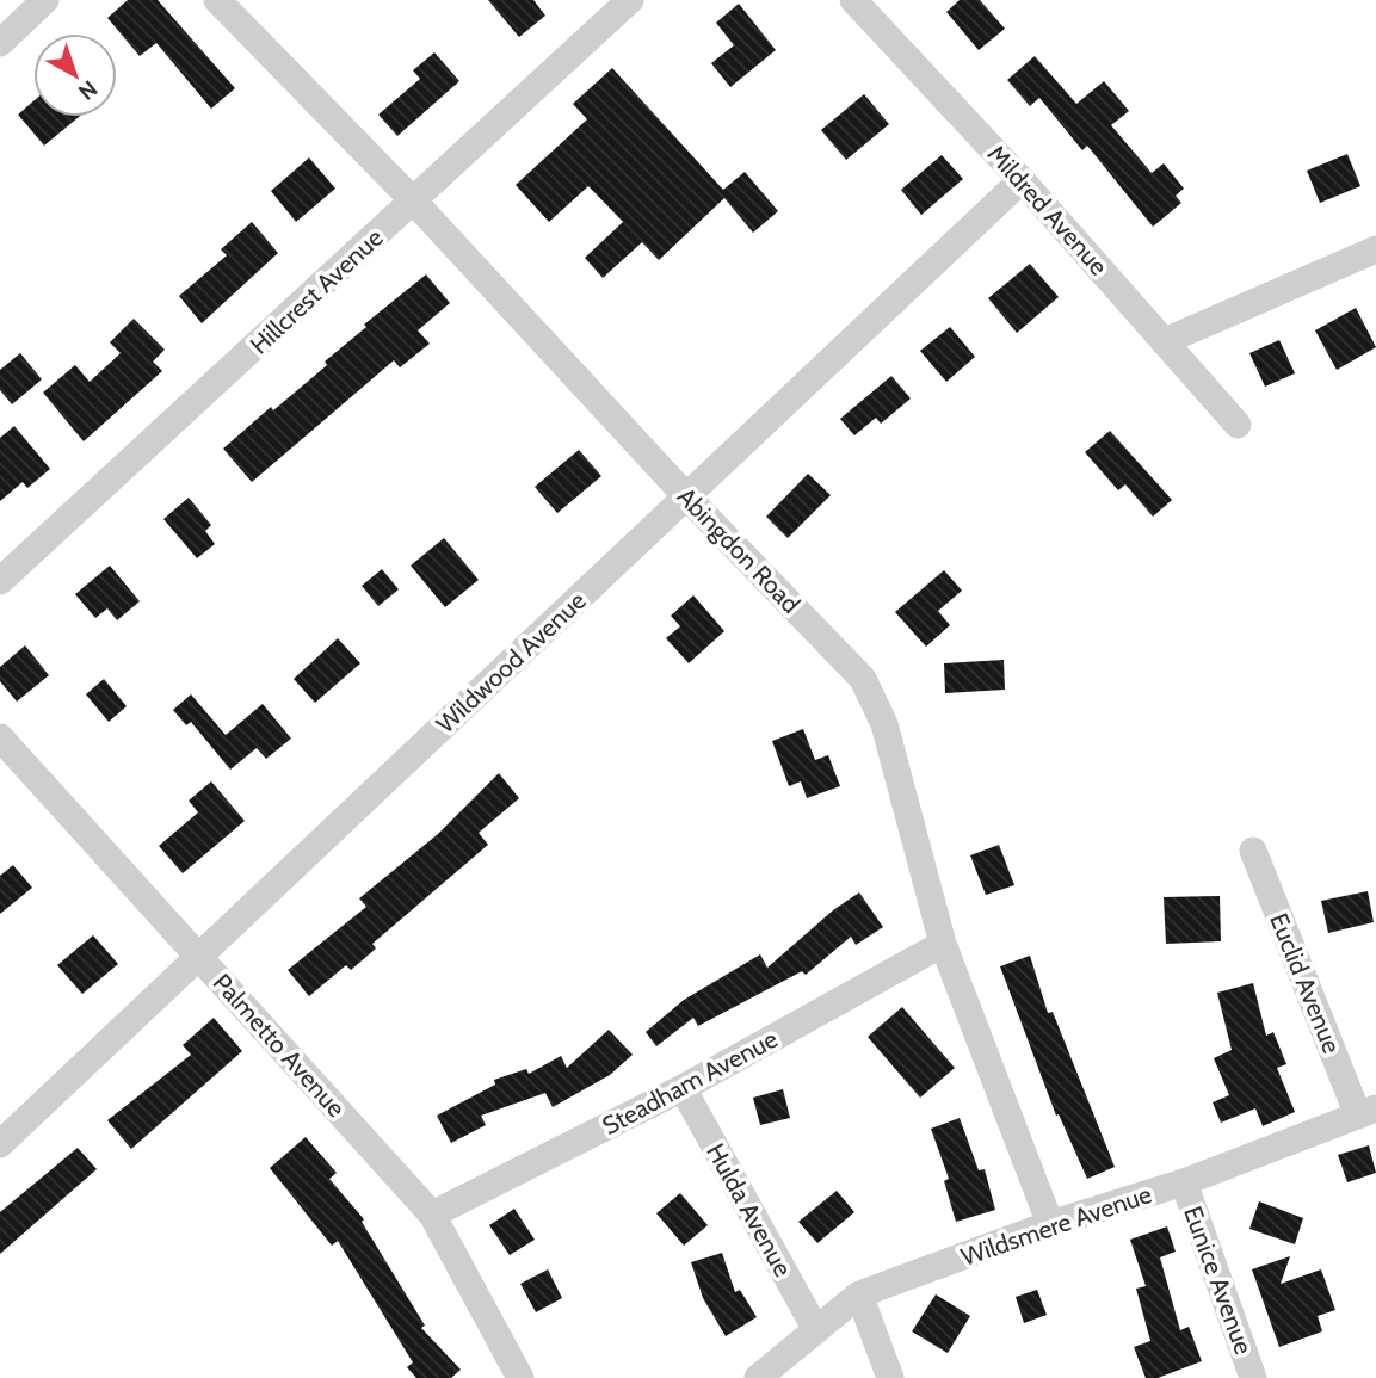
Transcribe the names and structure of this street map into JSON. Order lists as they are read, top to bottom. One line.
{"streets":{"street":["Mildred Avenue","Hillcrest Avenue","Abingdon Road","Wildwood Avenue","Euclid Avenue","Palmetto Avenue","Steadham Avenue","Hulda Avenue","Wildsmere Avenue","Eunice Avenue"]},"crossings":[["Mildred Avenue","Wildwood Avenue"],["Hillcrest Avenue","Abingdon Road"],["Abingdon Road","Wildwood Avenue"],["Abingdon Road","Steadham Avenue"],["Abingdon Road","Wildsmere Avenue"],["Wildwood Avenue","Palmetto Avenue"],["Euclid Avenue","Wildsmere Avenue"],["Palmetto Avenue","Steadham Avenue"],["Steadham Avenue","Hulda Avenue"],["Hulda Avenue","Wildsmere Avenue"],["Wildsmere Avenue","Eunice Avenue"]],"north":"bottom right"}
